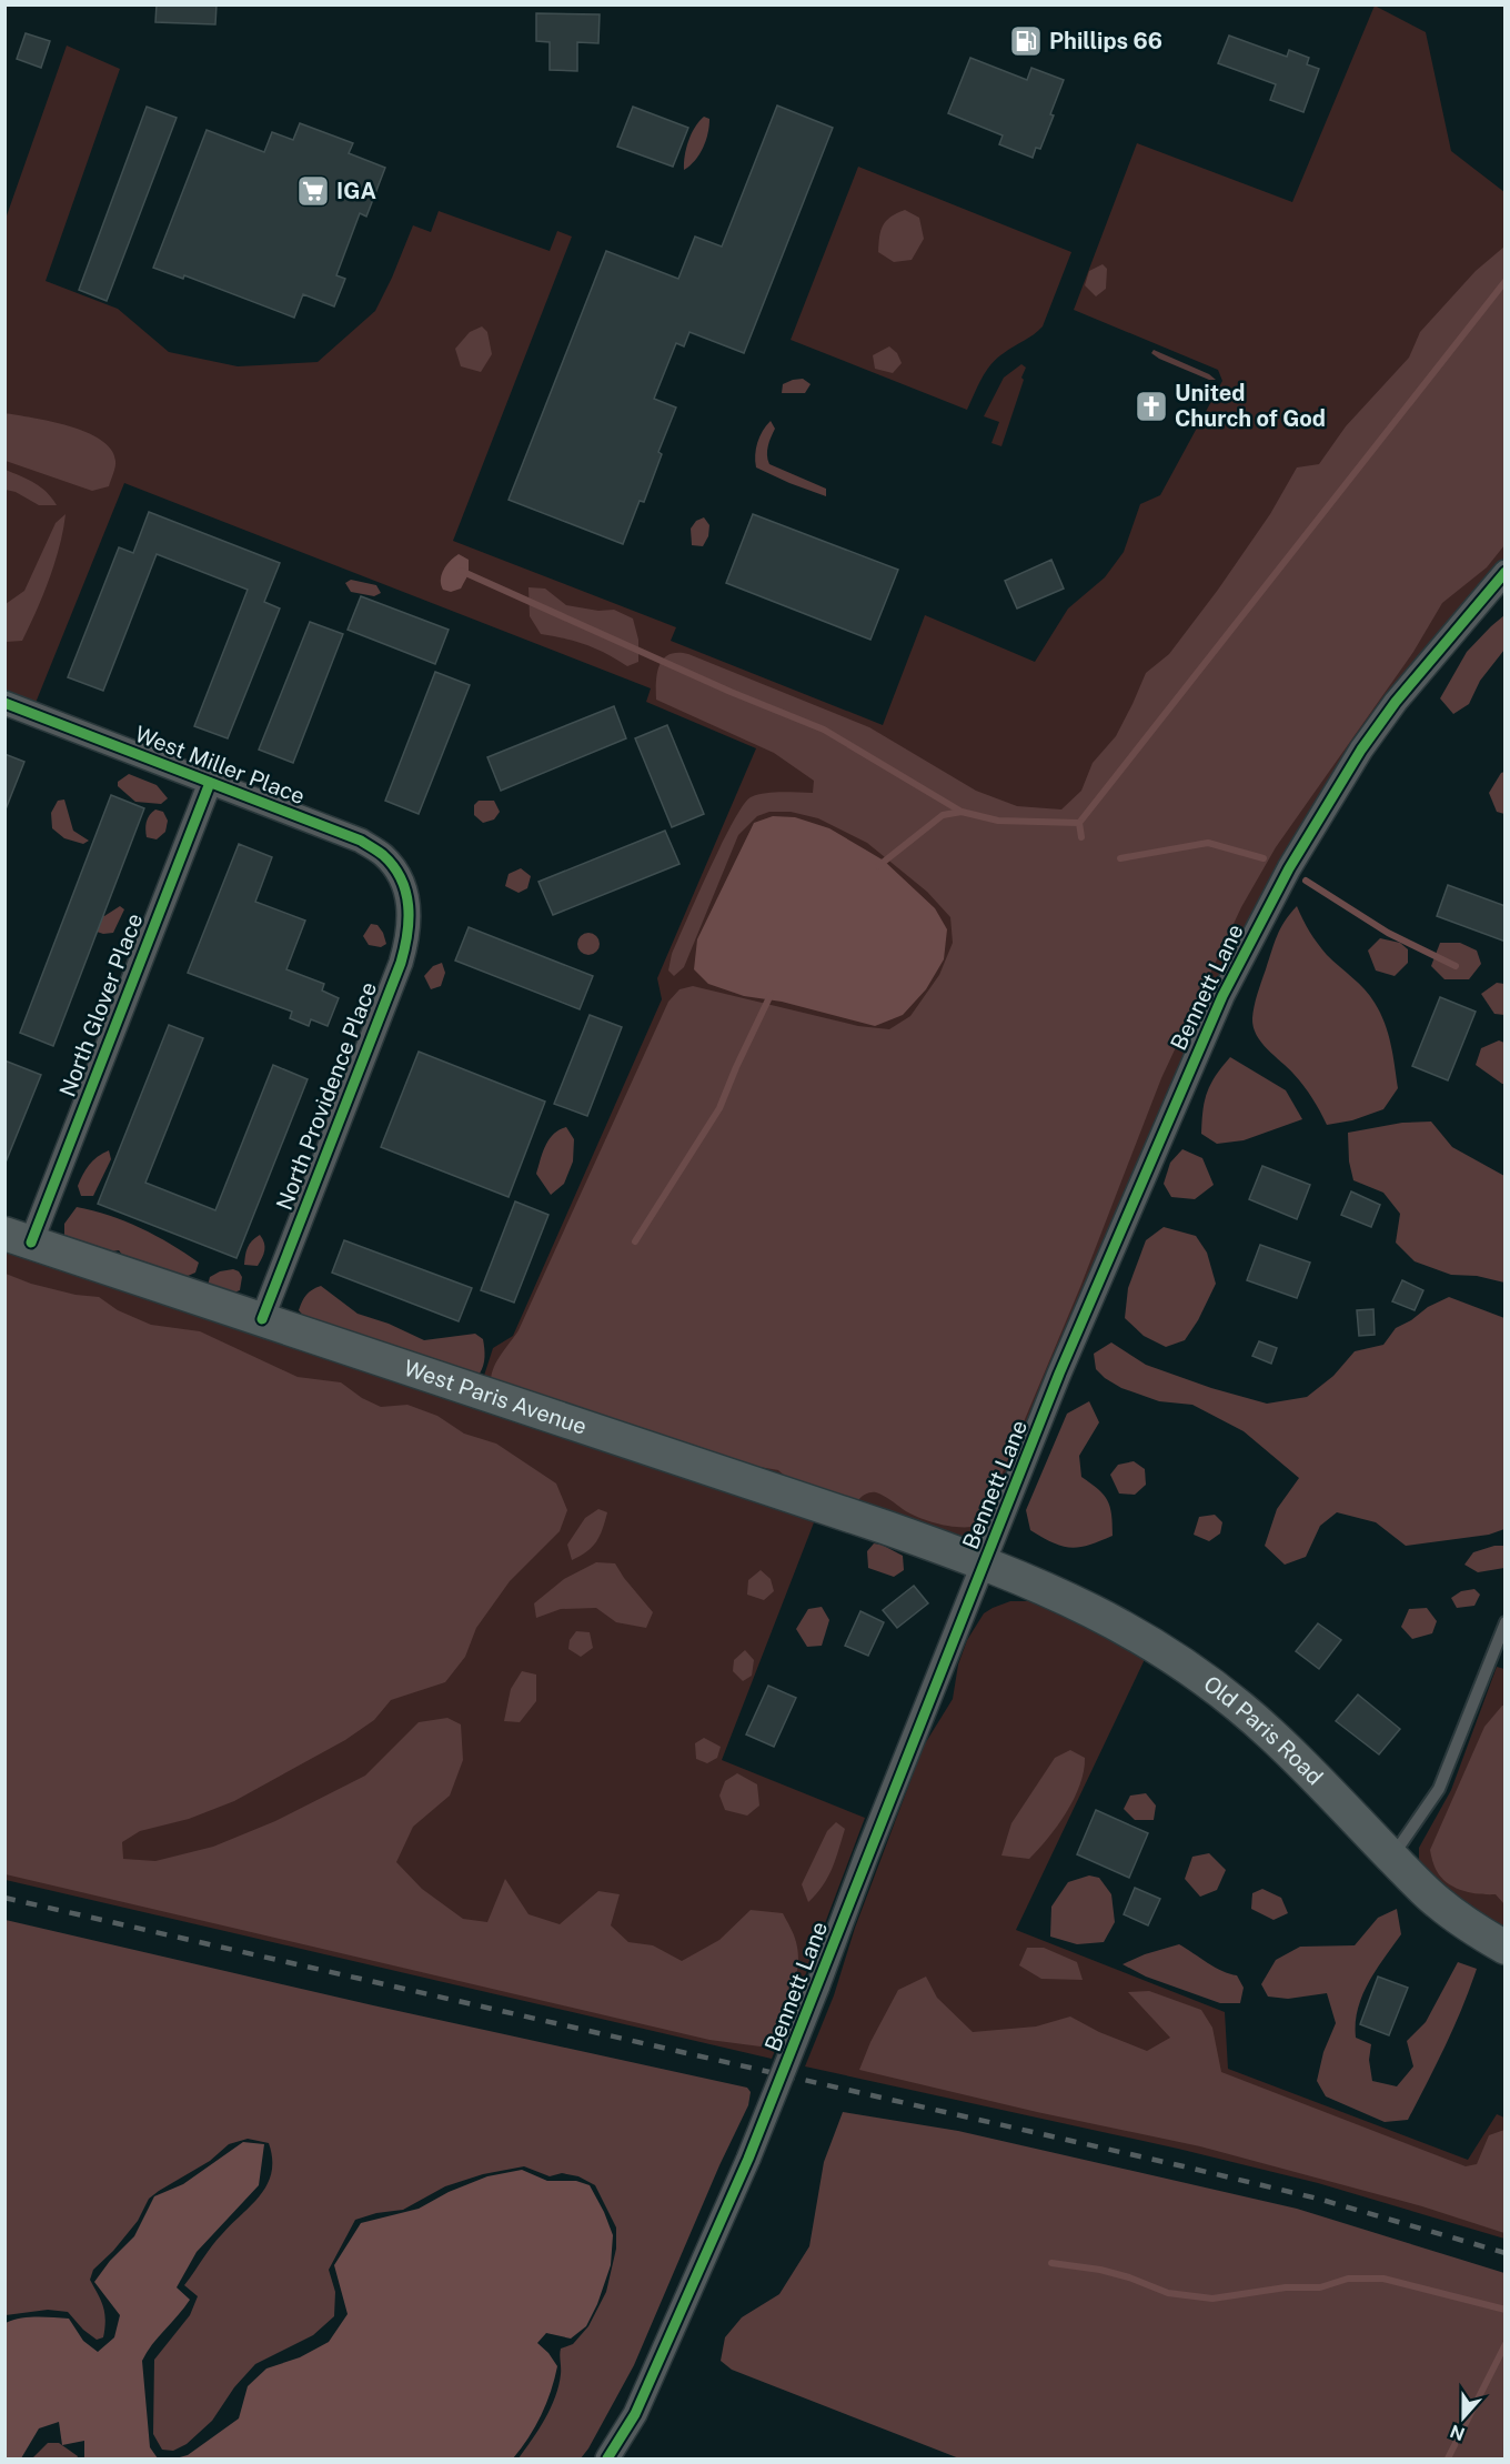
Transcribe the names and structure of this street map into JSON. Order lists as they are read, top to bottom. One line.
{"streets":{"main road":["West Paris Avenue","Old Paris Road"],"street":["West Miller Place","Bennett Lane","North Glover Place","North Providence Place"]},"crossings":[["West Miller Place","North Glover Place"],["West Miller Place","North Providence Place"],["Bennett Lane","West Paris Avenue"],["Bennett Lane","Old Paris Road"],["North Glover Place","West Paris Avenue"],["North Providence Place","West Paris Avenue"],["West Paris Avenue","Old Paris Road"]],"places":{"fuel station":["Phillips 66"],"supermarket":["IGA"],"church":["United Church of God"]},"north":"bottom"}
